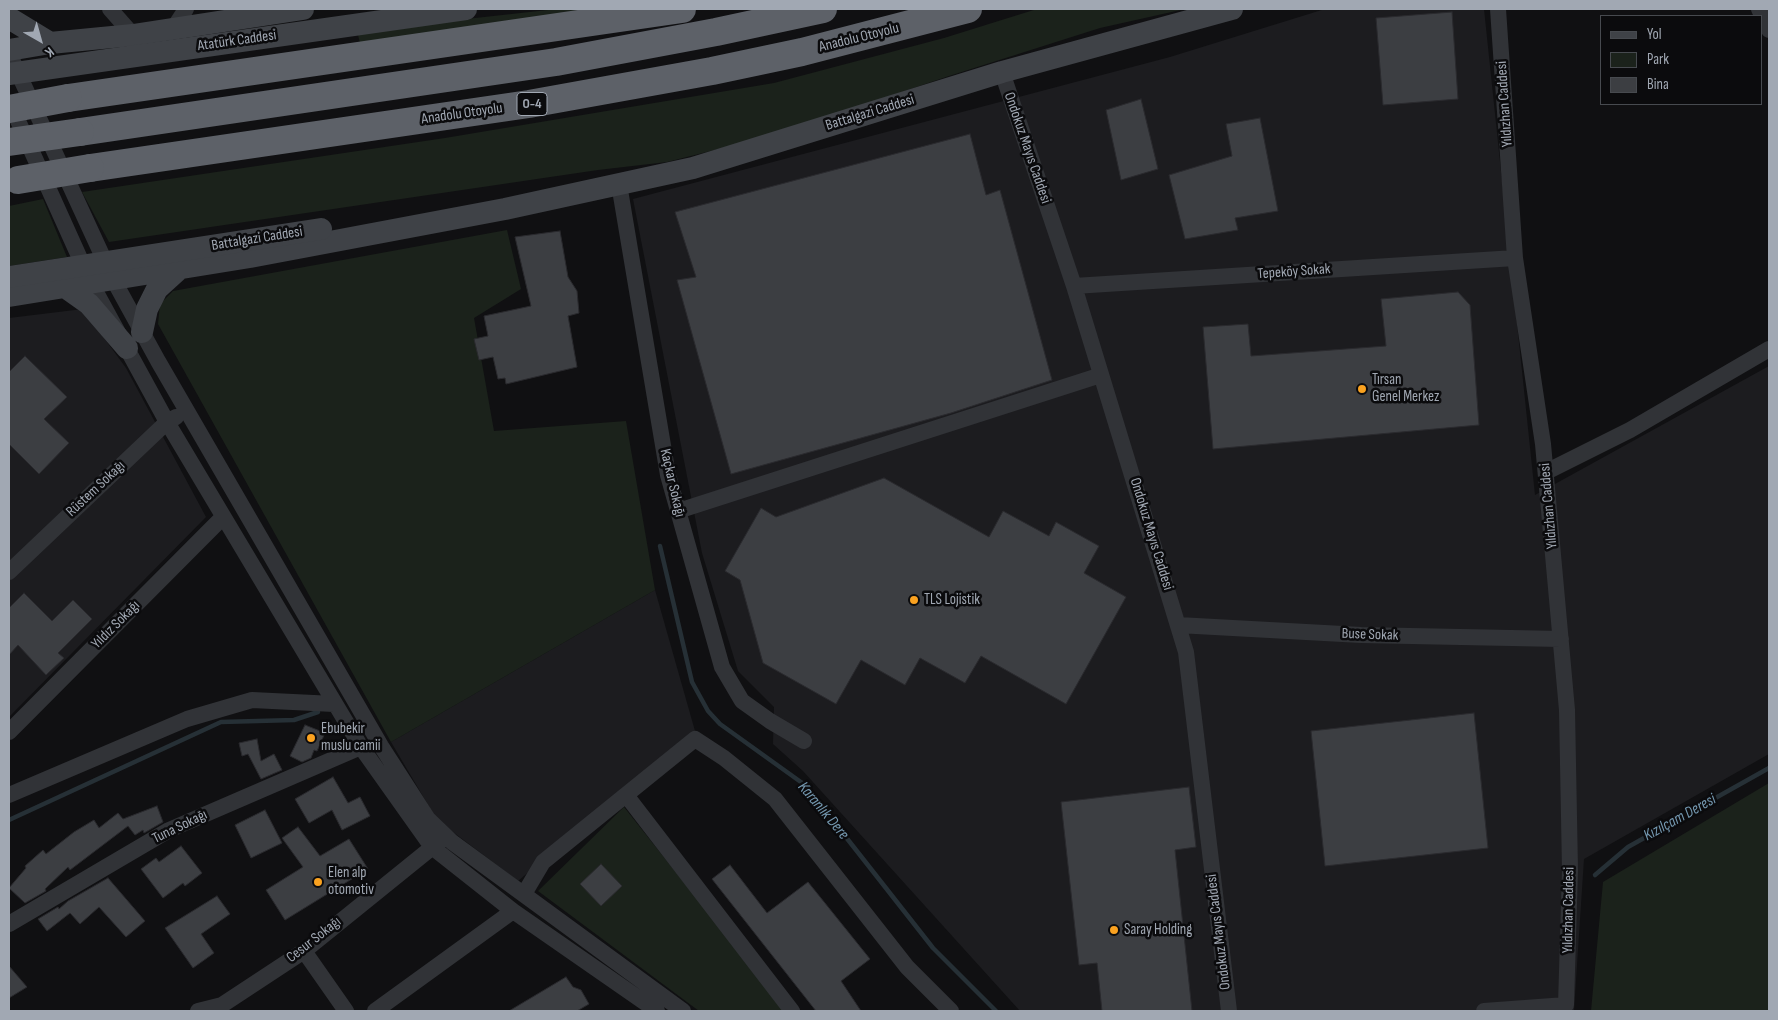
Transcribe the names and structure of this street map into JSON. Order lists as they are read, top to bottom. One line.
{"streets":{"highway":["Anadolu Otoyolu","O-4"],"main road":["Atatürk Caddesi","Battalgazi Caddesi"],"street":["Yıldızhan Caddesi","Ondokuz Mayıs Caddesi","Tepeköy Sokak","Kaçkar Sokağı","Rüstem Sokağı","Yıldız Sokağı","Buse Sokak","Tuna Sokağı","Cesur Sokağı"]},"crossings":[["Yıldızhan Caddesi","Tepeköy Sokak"],["Yıldızhan Caddesi","Buse Sokak"],["Battalgazi Caddesi","Ondokuz Mayıs Caddesi"],["Battalgazi Caddesi","Kaçkar Sokağı"],["Ondokuz Mayıs Caddesi","Tepeköy Sokak"],["Ondokuz Mayıs Caddesi","Buse Sokak"]],"water":["Karanlık Dere","Kızılçam Deresi"],"places":["Tırsan Genel Merkez","TLS Lojistik","Ebubekir muslu camii","Elen alp otomotiv","Saray Holding"],"legend":["Yol","Park","Bina"],"north":"bottom right"}
